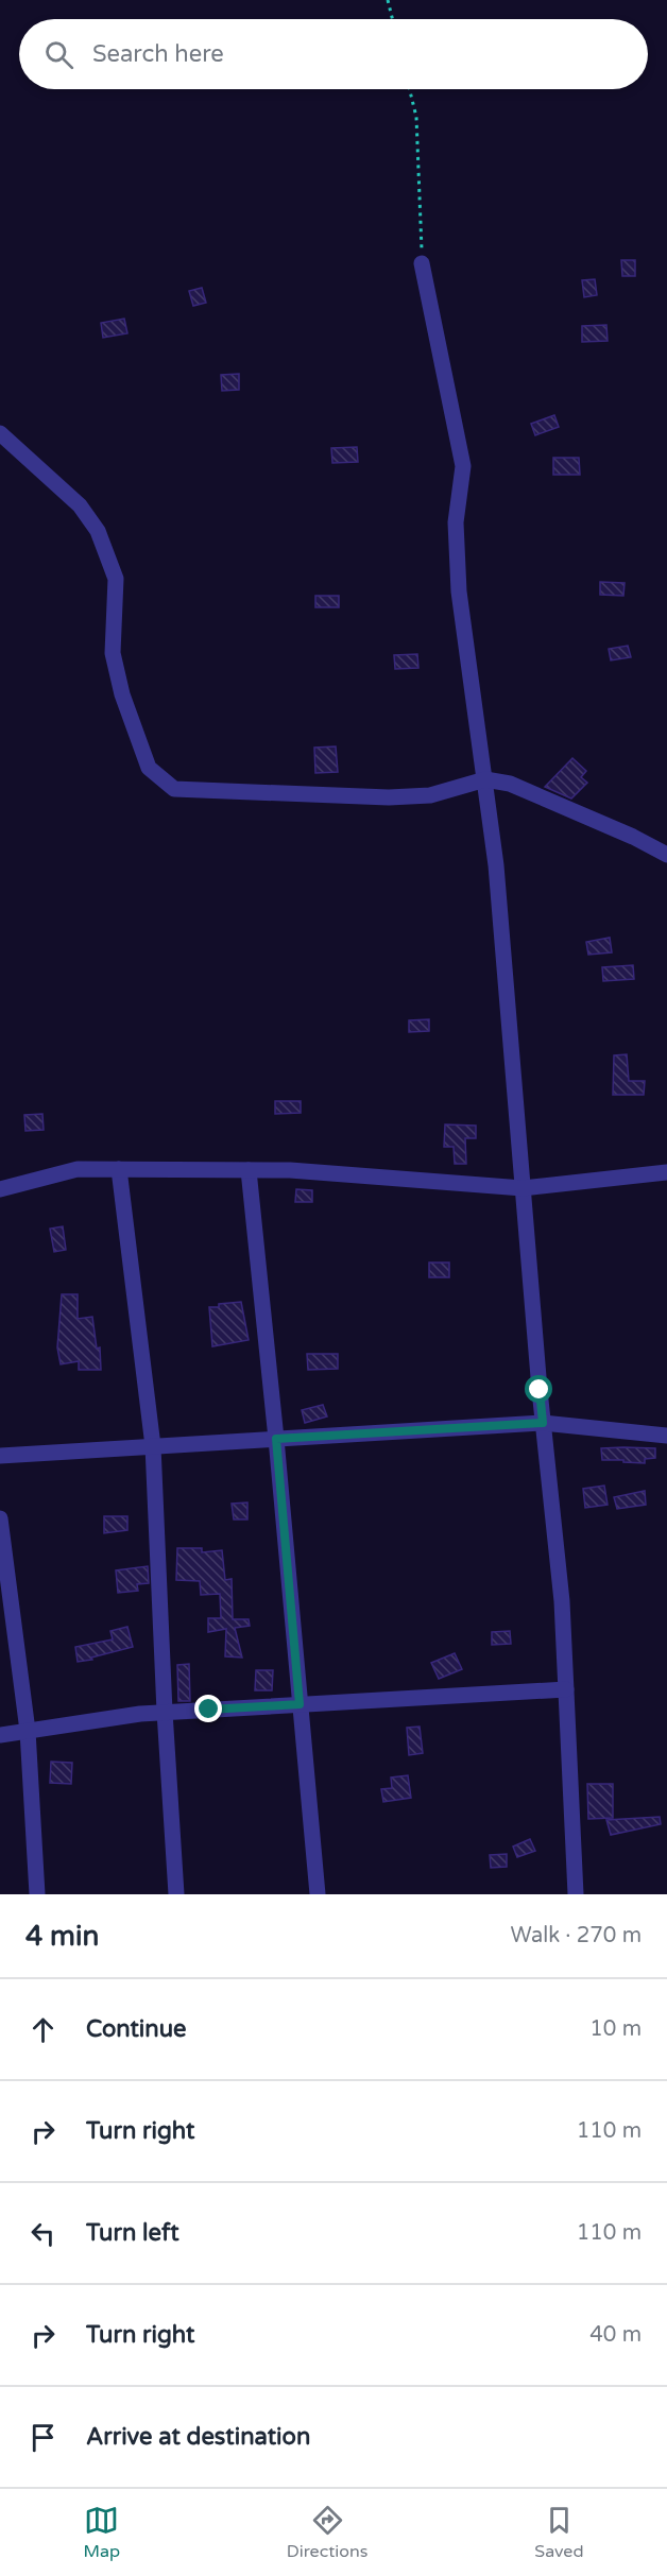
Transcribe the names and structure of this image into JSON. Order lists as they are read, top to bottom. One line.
{"page":{"search":"Search here","heading":["4 min","Walk · 270 m"],"list":[["Continue","10 m"],["Turn right","110 m"],["Turn left","110 m"],["Turn right","40 m"],"Arrive at destination"],"nav":["Map","Directions","Saved"]}}
